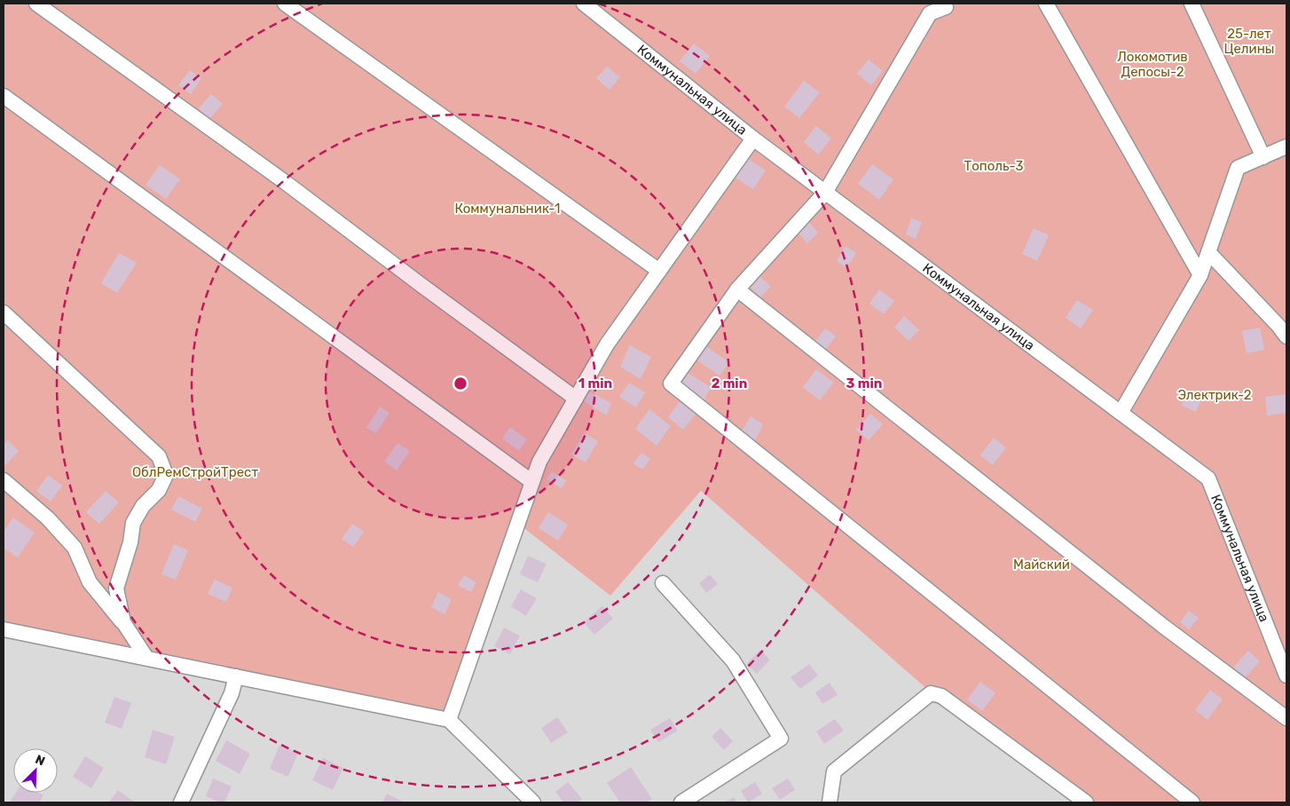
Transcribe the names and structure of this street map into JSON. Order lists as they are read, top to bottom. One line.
{"streets":{"lane":["Коммунальная улица"]},"parks":["25-лет Целины","Локомотив Депосы-2","Тополь-3","Коммунальник-1","Электрик-2","ОблРемСтройТрест","Майский"],"north":"top right","rings":["1 min","2 min","3 min"]}
